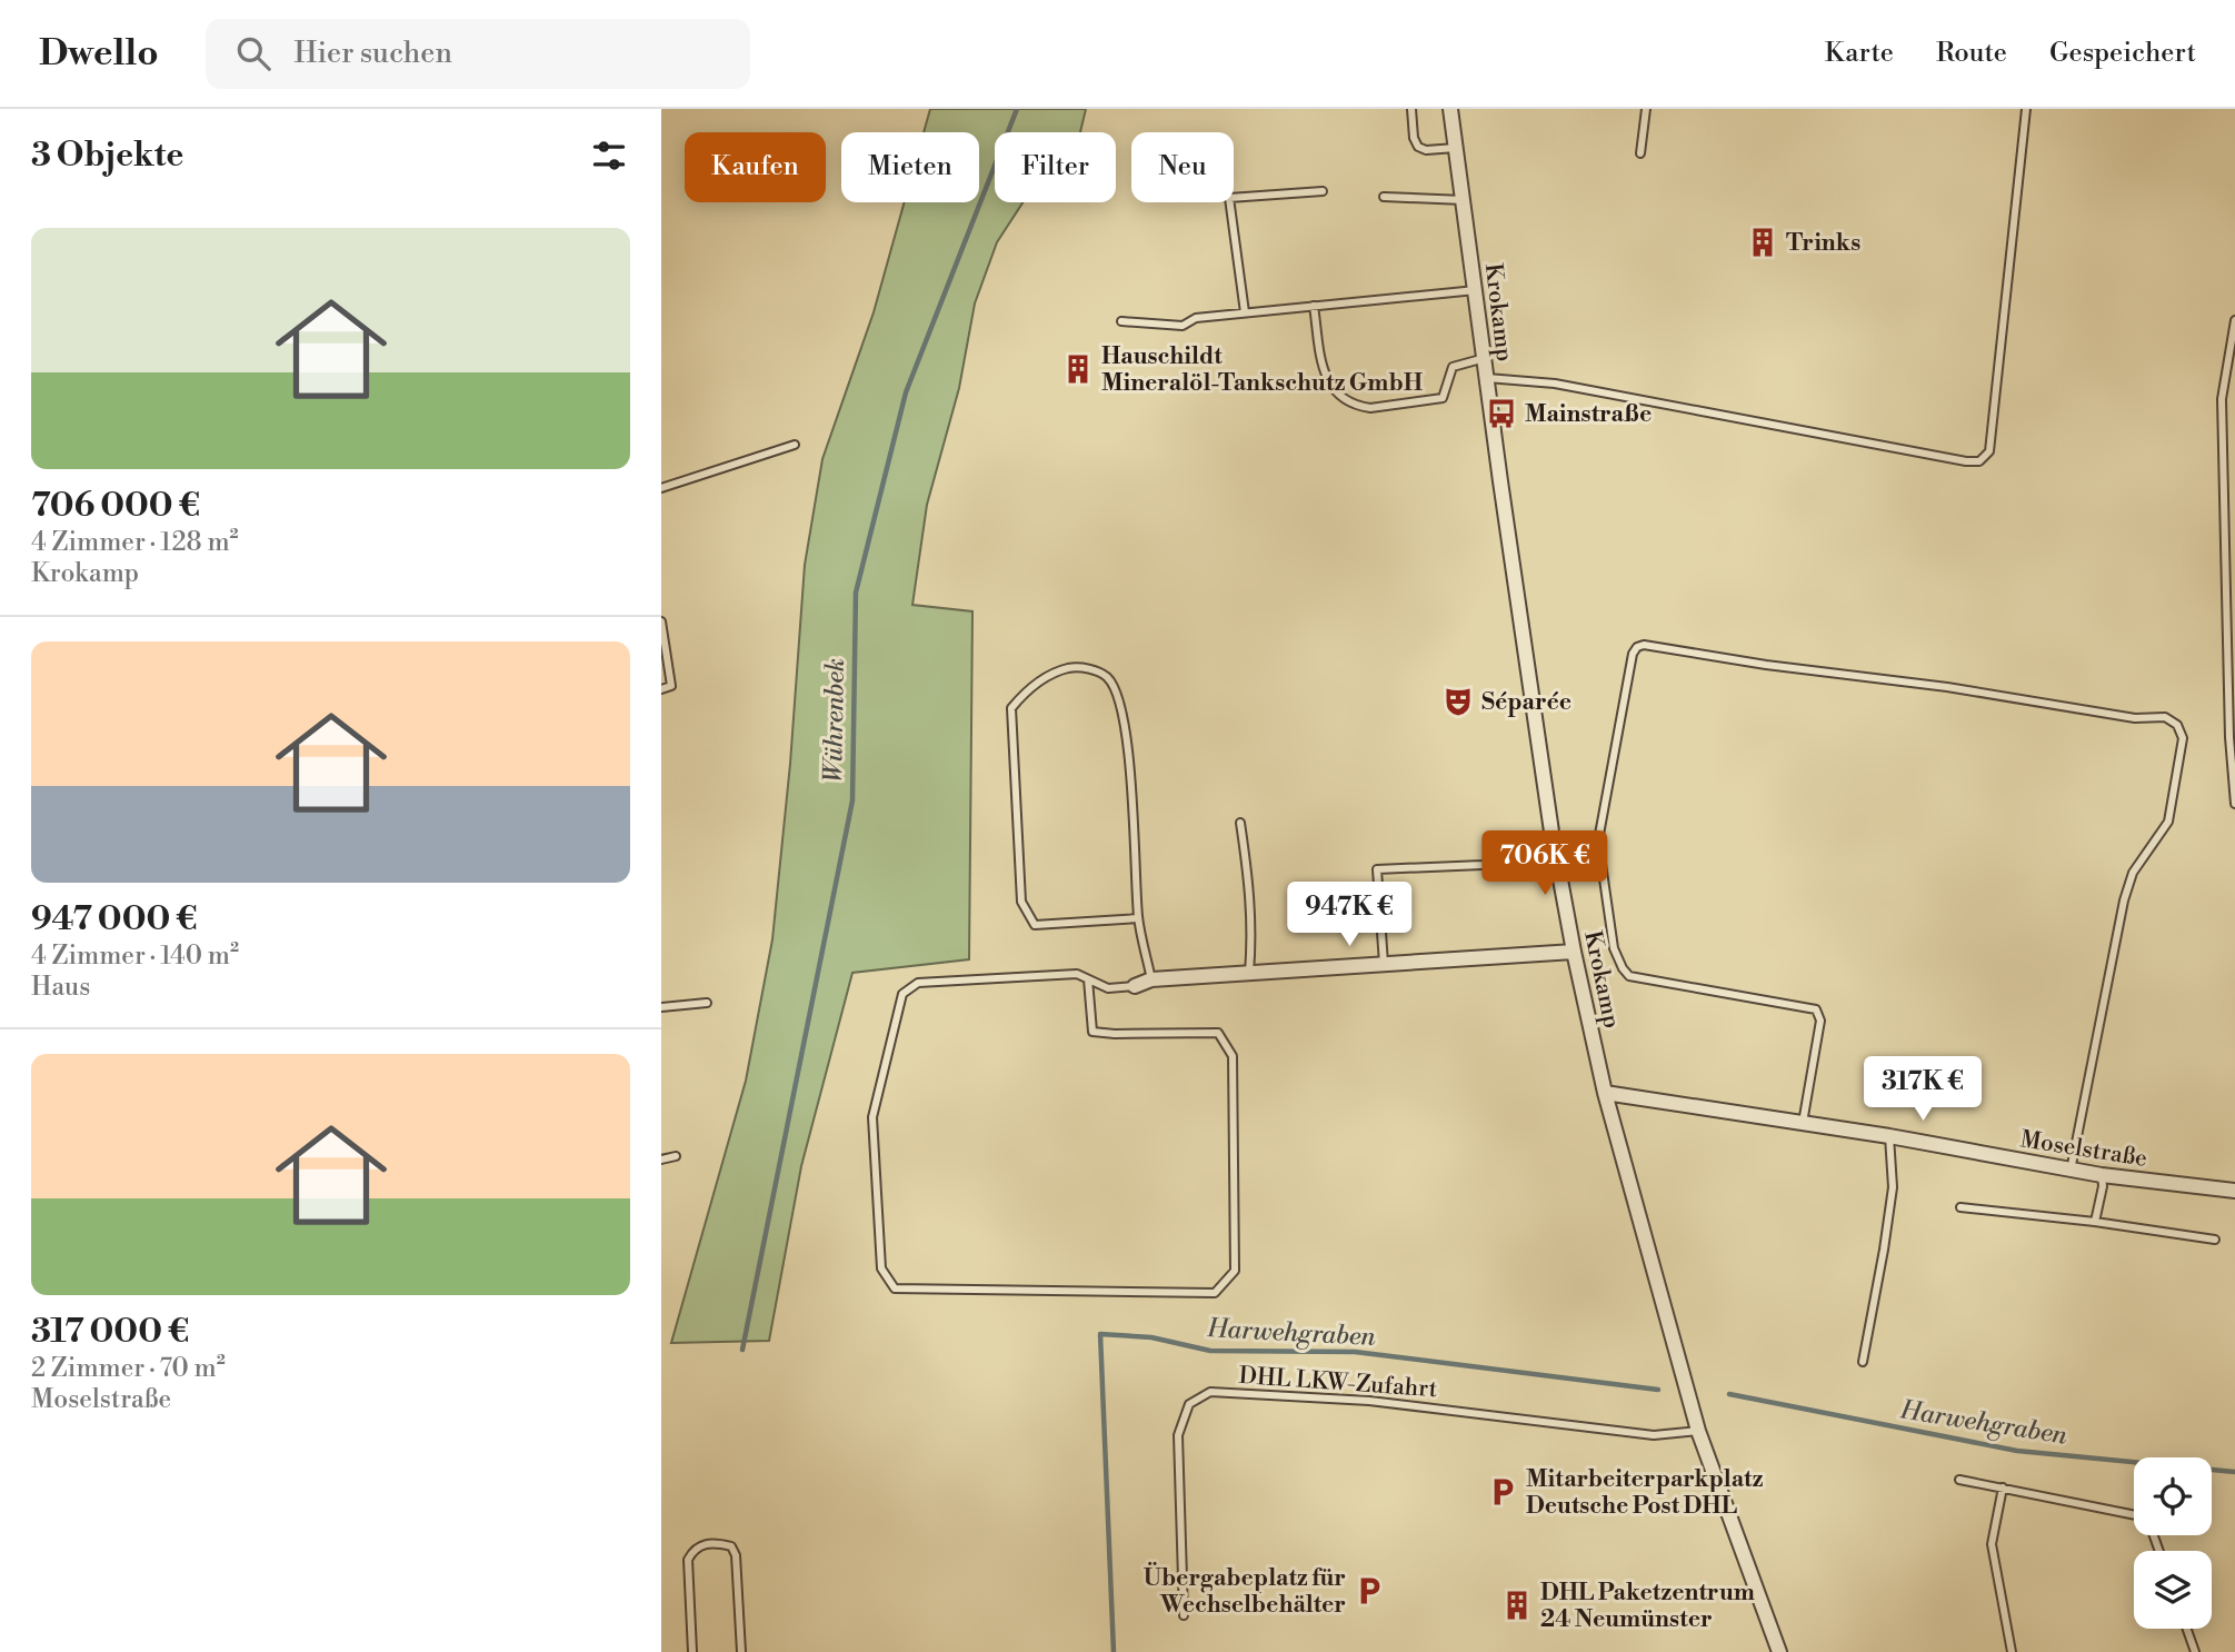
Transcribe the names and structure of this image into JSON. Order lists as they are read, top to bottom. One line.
{"streets":{"street":["Krokamp","Moselstraße"],"lane":["DHL LKW-Zufahrt"]},"crossings":[["Krokamp","Moselstraße"],["Krokamp","DHL LKW-Zufahrt"]],"water":["Wührenbek","Harwehgraben"],"places":{"building":["Trinks","Hauschildt Mineralöl-Tankschutz GmbH","DHL Paketzentrum 24 Neumünster"],"bus stop":["Mainstraße"],"theatre":["Séparée"],"parking":["Mitarbeiterparkplatz Deutsche Post DHL","Übergabeplatz für Wechselbehälter"]},"page":{"header":"Dwello","search":"Hier suchen","nav":["Karte","Route","Gespeichert"],"heading":"3 Objekte","chip":["Kaufen","Mieten","Filter","Neu"],"list":[{"name":"706 000 €","note":"4 Zimmer · 128 m² · Krokamp"},{"name":"947 000 €","note":"4 Zimmer · 140 m² · Haus"},{"name":"317 000 €","note":"2 Zimmer · 70 m² · Moselstraße"}],"price":["706K €","947K €","317K €"]}}
